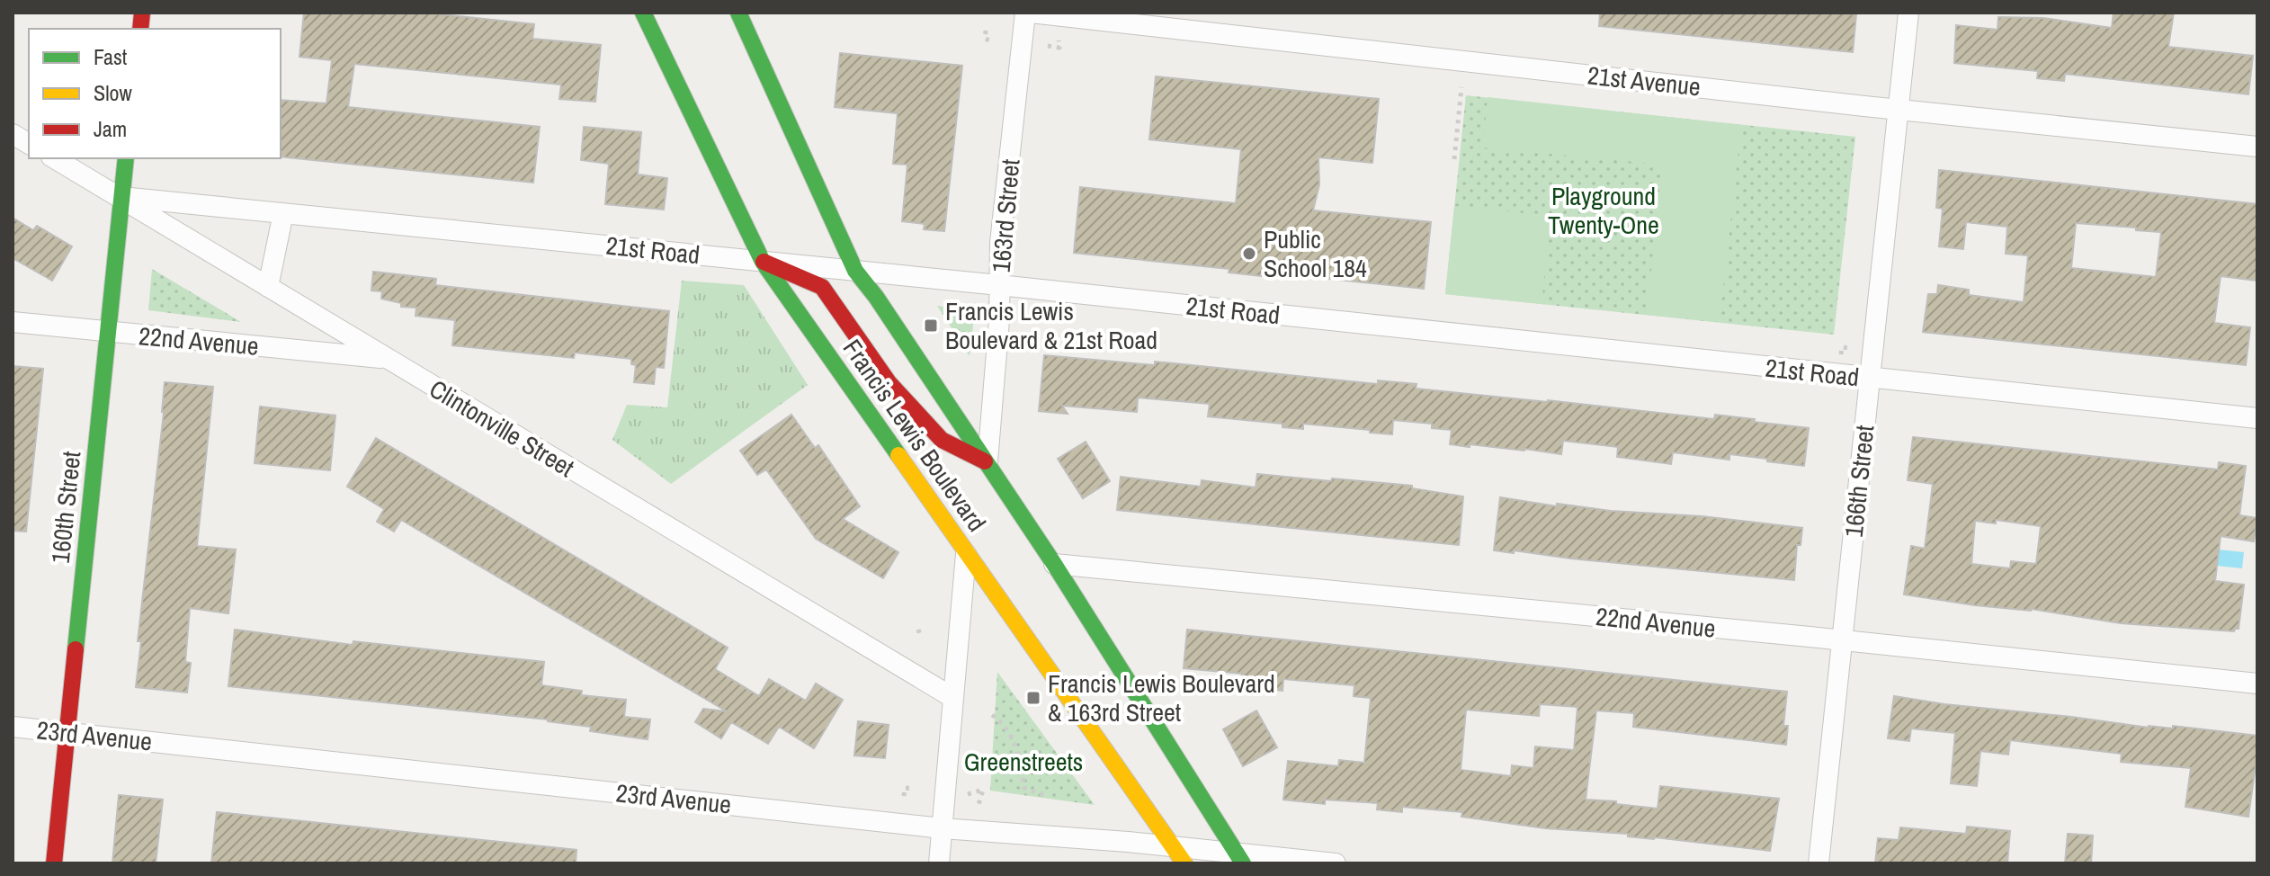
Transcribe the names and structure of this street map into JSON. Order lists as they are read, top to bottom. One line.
{"streets":{"main road":["Francis Lewis Boulevard","160th Street"],"street":["21st Avenue","163rd Street","21st Road","22nd Avenue","Clintonville Street","166th Street","23rd Avenue"]},"crossings":[["21st Avenue","163rd Street"],["21st Avenue","166th Street"],["163rd Street","21st Road"],["163rd Street","Francis Lewis Boulevard"],["21st Road","Clintonville Street"],["21st Road","Francis Lewis Boulevard"],["21st Road","166th Street"],["21st Road","160th Street"],["22nd Avenue","Clintonville Street"],["22nd Avenue","Francis Lewis Boulevard"],["22nd Avenue","166th Street"],["22nd Avenue","160th Street"],["Clintonville Street","160th Street"],["Francis Lewis Boulevard","23rd Avenue"],["160th Street","23rd Avenue"]],"parks":["Playground Twenty-One","Greenstreets"],"places":{"other":["Public School 184"],"transit":["Francis Lewis Boulevard & 21st Road","Francis Lewis Boulevard & 163rd Street"]},"legend":["Fast","Slow","Jam"]}
